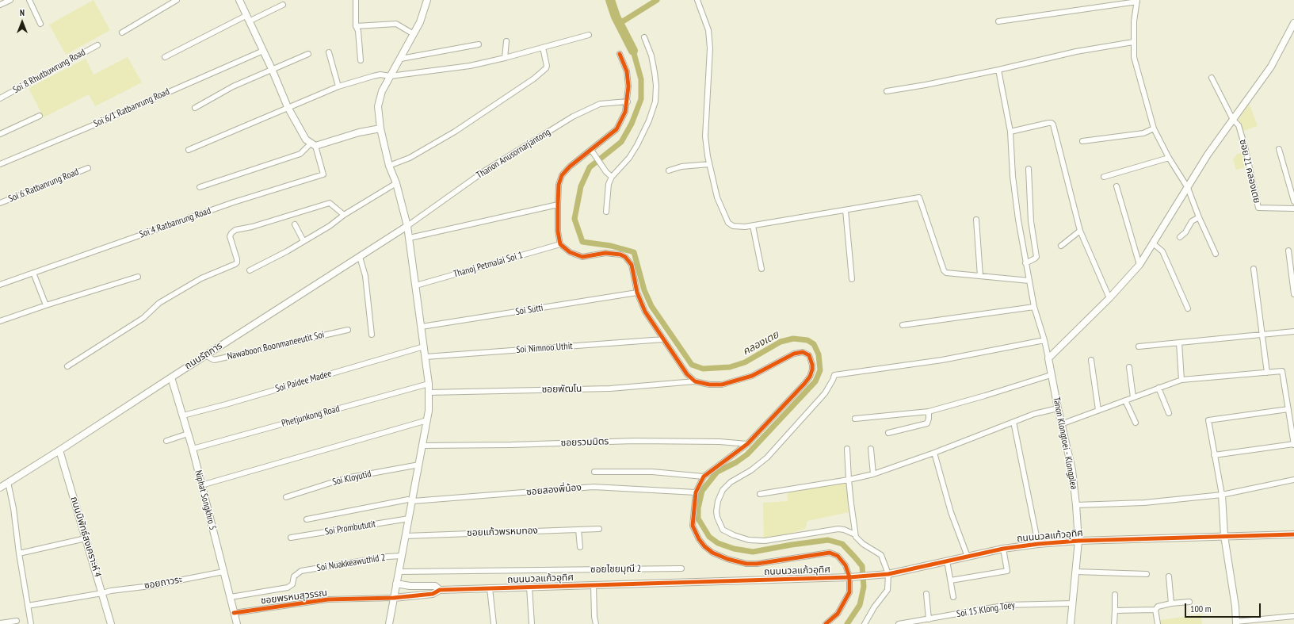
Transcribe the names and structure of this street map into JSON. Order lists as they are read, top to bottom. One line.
{"streets":{"street":["Soi 8 Rhutbuwrung Road","Soi 6/1 Ratbanrung Road","Thanon Anusornarjantong","ซอย 21 คลองเตย","Soi 6 Ratbanrung Road","Soi 4 Ratbanrung Road","Thanoj Petmalai Soi 1","Soi Sutti","Nawaboon Boonmaneeutit Soi","Soi Nimnoo Uthit","ถนนรัถการ","Soi Paidee Madee","ซอยพัฒโน","Phetjunkong Road","ซอยรวมมิตร","Tanon Klongtoei - Klongplea","Soi Kloyutid","ซอยสองพี่น้อง","Niphat Songkhro 5","Soi Prombututit","ซอยแก้วพรหมทอง","ถนนนวลแก้วอุทิศ","ถนนนิพัทธ์สงเคราะห์ 4","Soi Nuakkeawuthid 2","ซอยไชยมุณี 2","ซอยถาวระ","ซอยพรหมสุวรรณ","Soi 15 Klong Toey"]},"crossings":[["Thanon Anusornarjantong","ถนนรัถการ"],["Nawaboon Boonmaneeutit Soi","ถนนรัถการ"],["ถนนรัถการ","Niphat Songkhro 5"],["ถนนรัถการ","ถนนนิพัทธ์สงเคราะห์ 4"],["Soi Paidee Madee","Niphat Songkhro 5"],["ซอยพัฒโน","ซอยรวมมิตร"],["Phetjunkong Road","Niphat Songkhro 5"],["Tanon Klongtoei - Klongplea","ถนนนวลแก้วอุทิศ"],["Tanon Klongtoei - Klongplea","Soi 15 Klong Toey"],["Niphat Songkhro 5","Soi Nuakkeawuthid 2"],["Niphat Songkhro 5","ซอยถาวระ"],["Niphat Songkhro 5","ซอยพรหมสุวรรณ"],["ถนนนวลแก้วอุทิศ","ซอยพรหมสุวรรณ"],["ถนนนิพัทธ์สงเคราะห์ 4","ซอยถาวระ"]],"water":["คลองเตย"],"scale_bar":"100 m","north":"top"}
